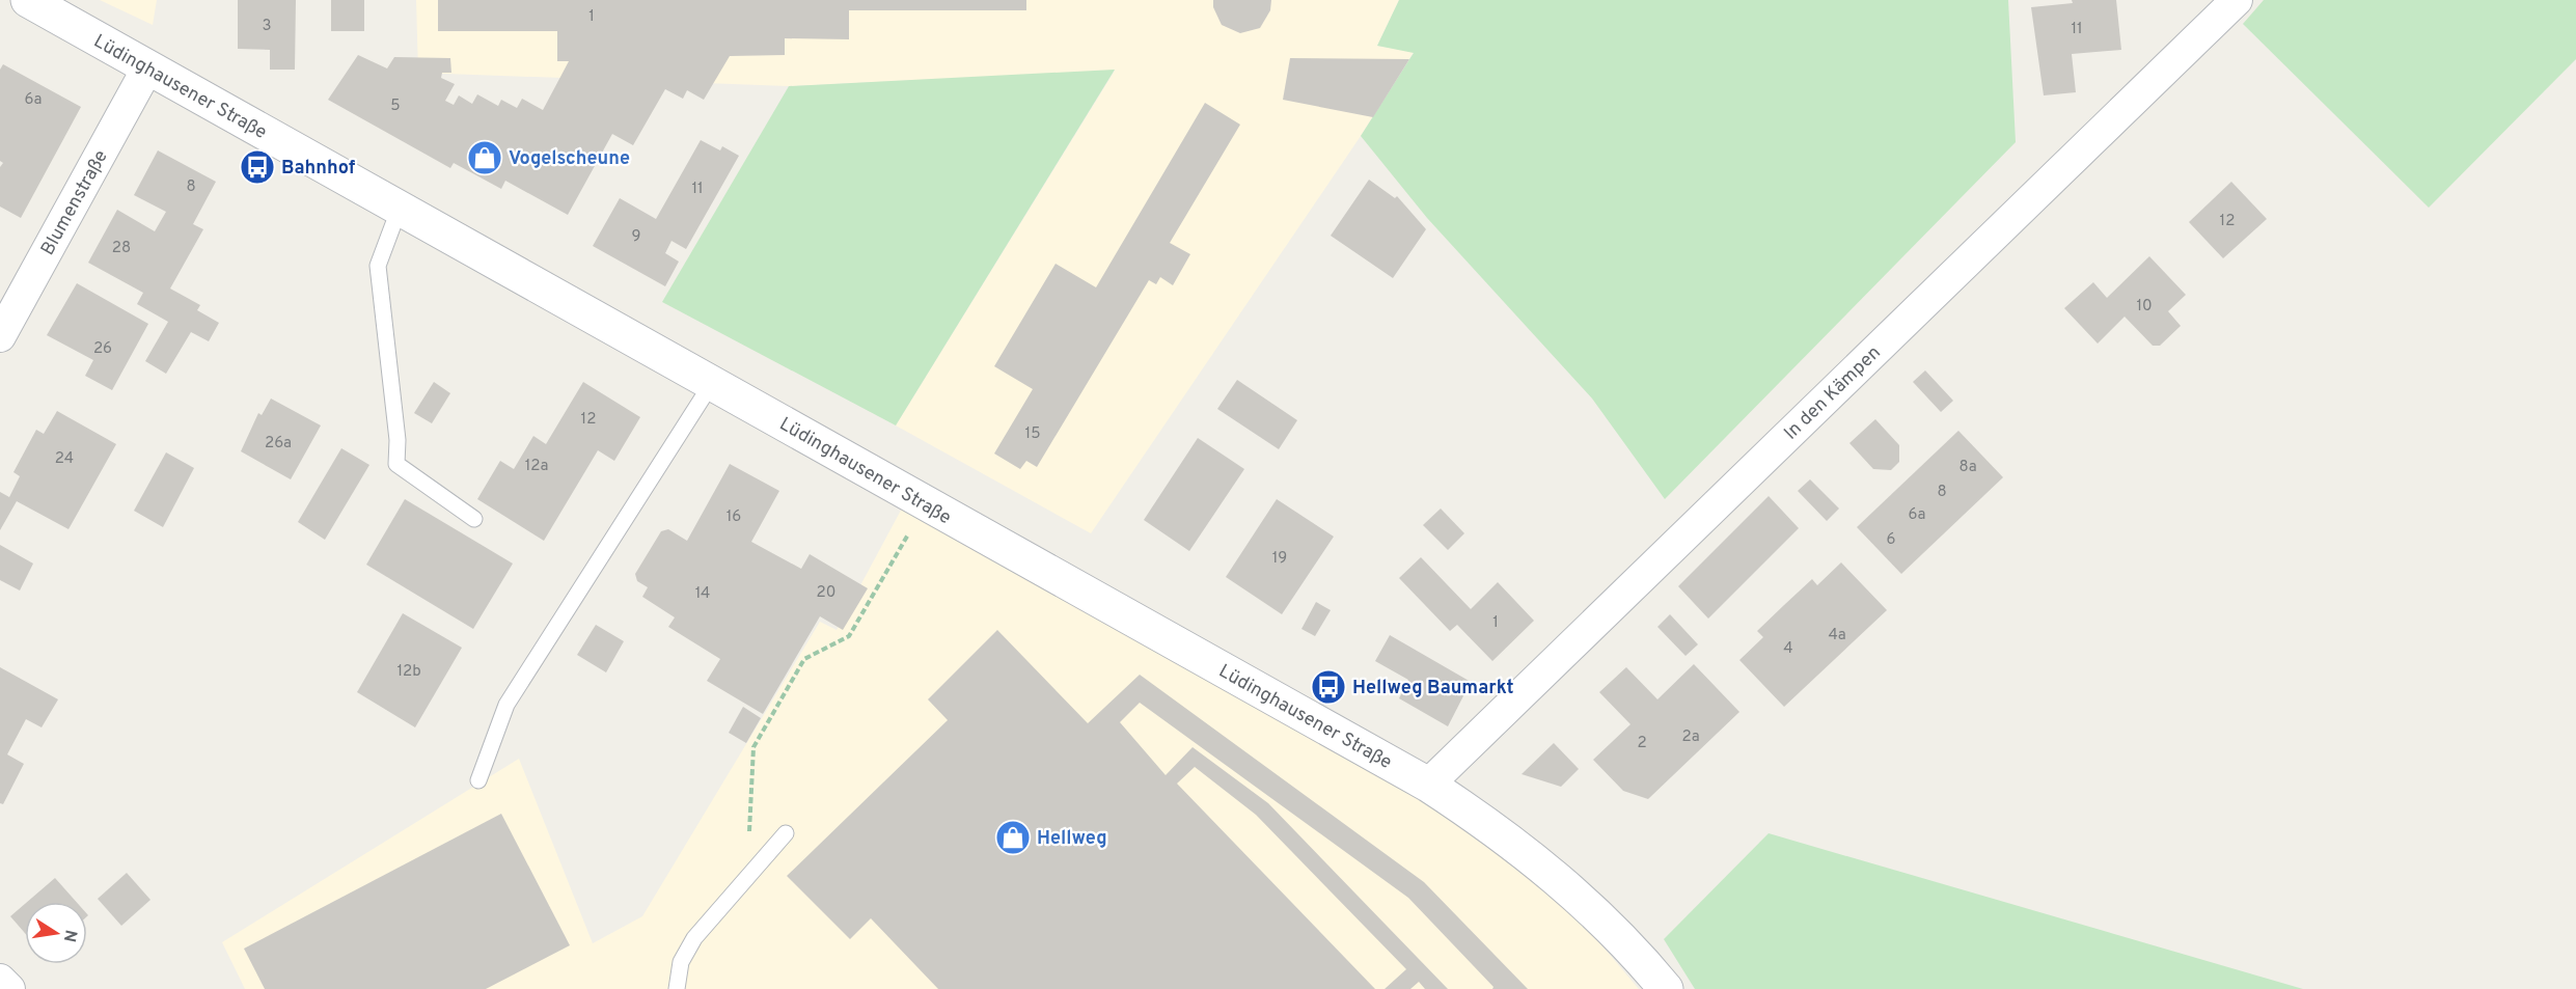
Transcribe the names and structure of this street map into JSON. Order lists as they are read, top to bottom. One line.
{"streets":{"street":["Lüdinghausener Straße","Blumenstraße","In den Kämpen"]},"crossings":[["Lüdinghausener Straße","Blumenstraße"],["Lüdinghausener Straße","In den Kämpen"]],"places":{"shop":["Vogelscheune","Hellweg"],"bus stop":["Bahnhof","Hellweg Baumarkt"]},"house_numbers":["1","3","11","6a","5","8","11","12","9","28","10","26","12","15","26a","24","12a","8a","8","6a","16","6","19","20","14","1","4a","4","12b","2a","2"],"north":"right"}
